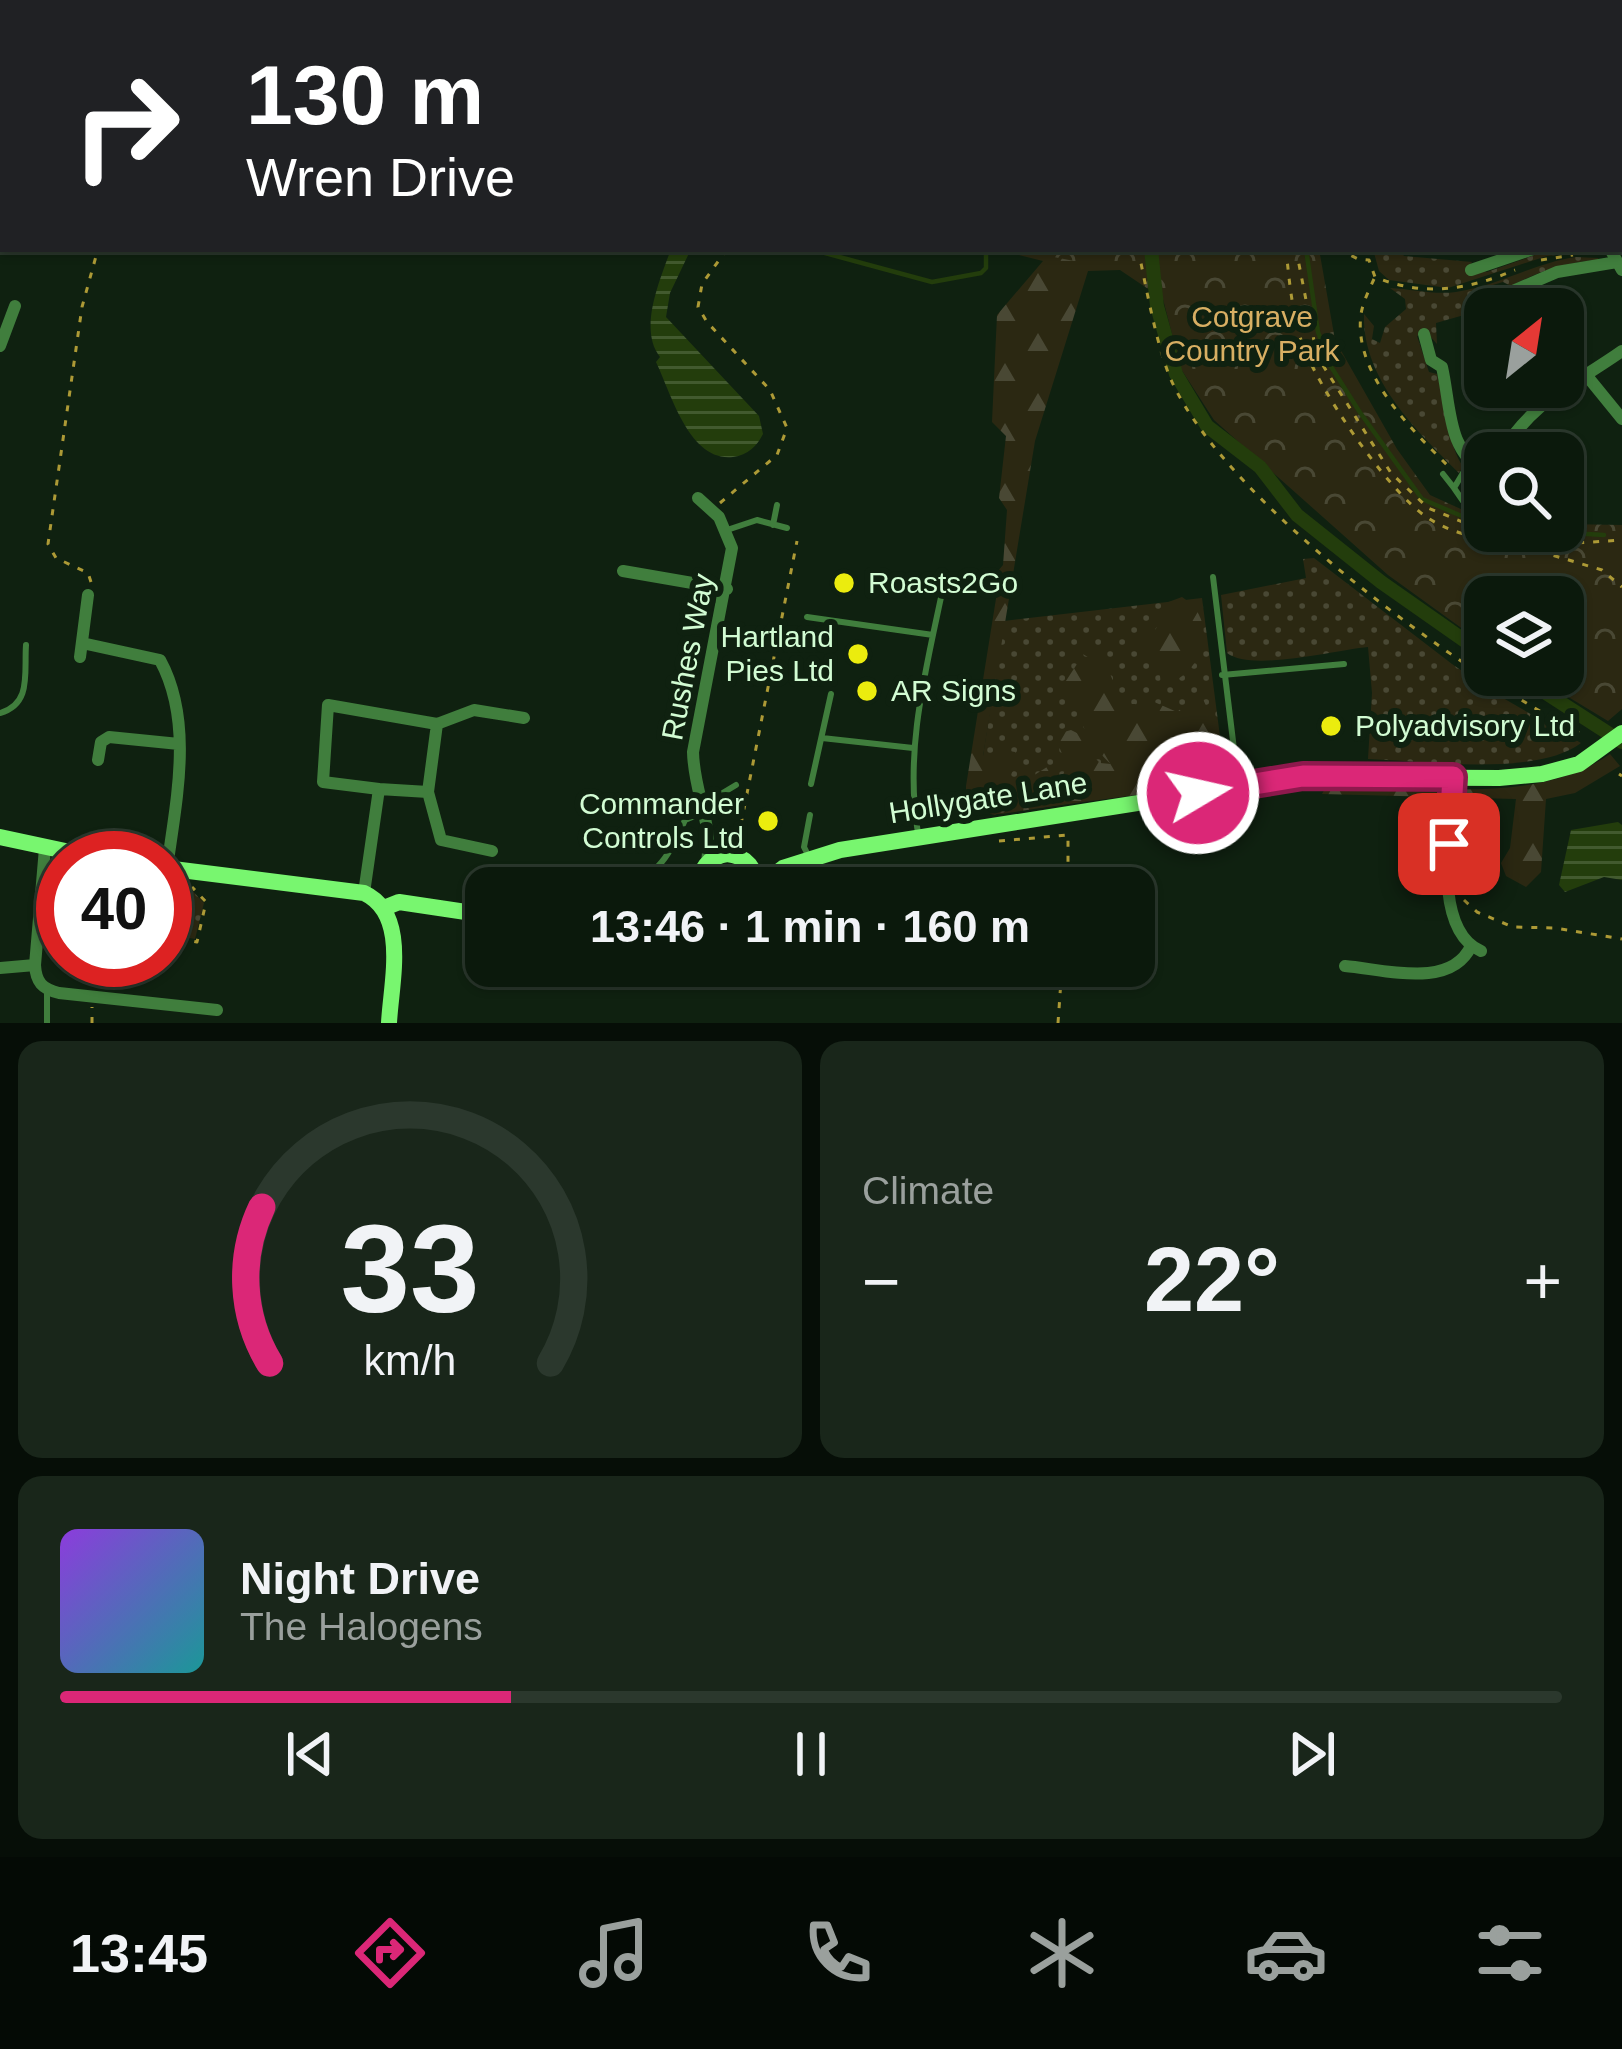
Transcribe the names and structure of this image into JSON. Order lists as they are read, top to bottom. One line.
{"streets":{"street":["Rushes Way","Hollygate Lane"]},"parks":["Cotgrave Country Park"],"places":["Roasts2Go","Hartland Pies Ltd","AR Signs","Polyadvisory Ltd","Commander Controls Ltd"],"north":"top right","page":{"turn":["130 m","Wren Drive"],"limit":"40","trip":"13:46 · 1 min · 160 m","tile":"Climate","heat":["−","22°","+"],"song":["Night Drive","The Halogens"],"tabs":"13:45","gauge":["33","km/h"]}}
